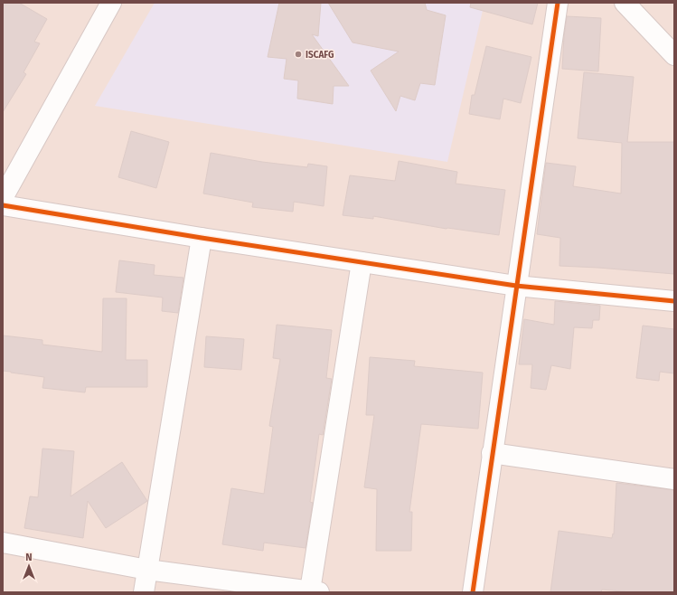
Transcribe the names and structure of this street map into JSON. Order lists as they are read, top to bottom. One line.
{"places":["ISCAFG"],"north":"top"}
